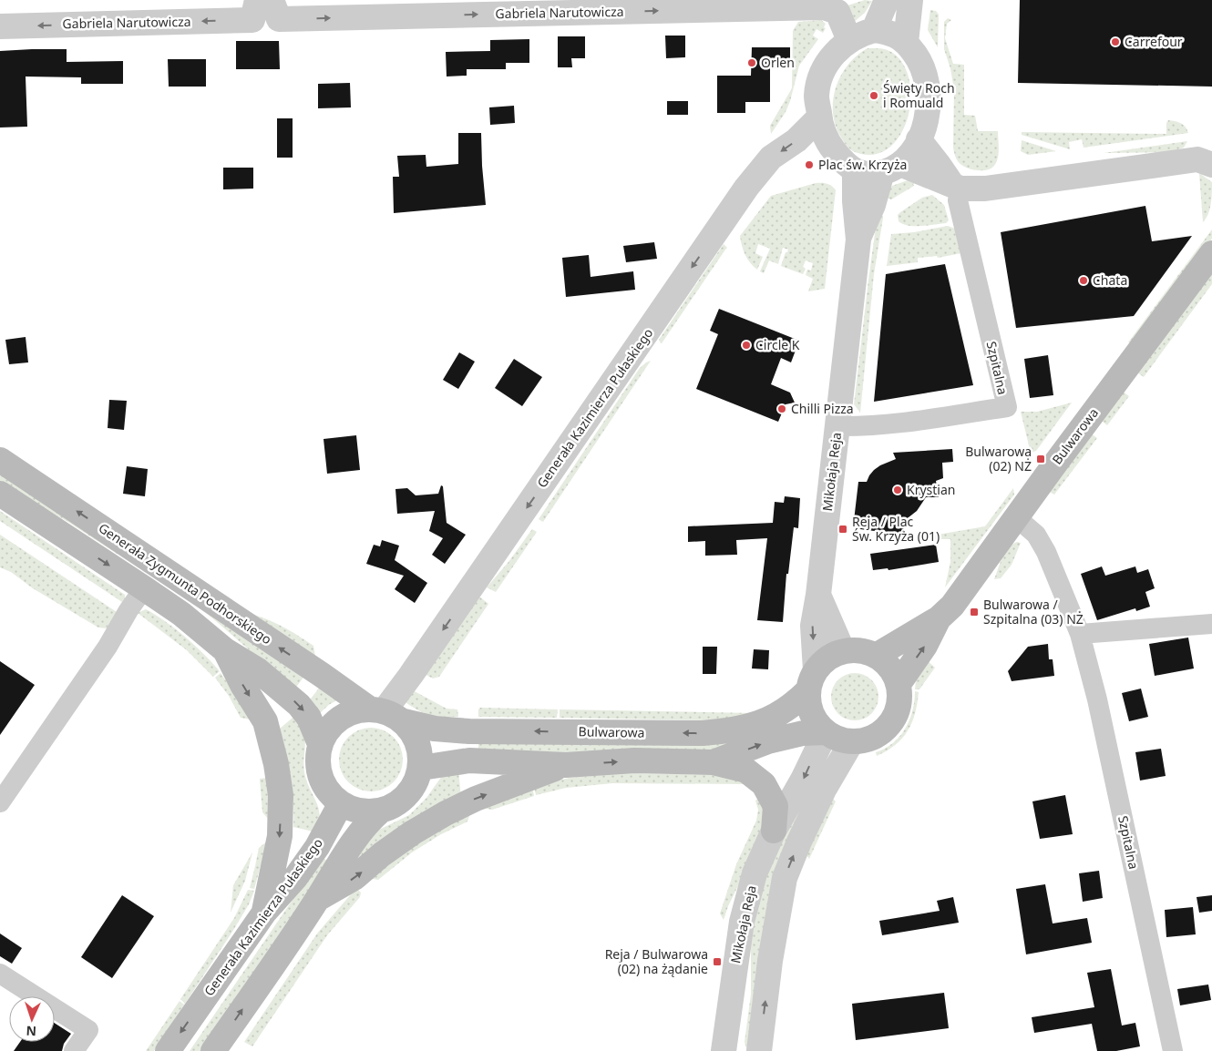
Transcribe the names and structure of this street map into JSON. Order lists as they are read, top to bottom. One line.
{"streets":{"main road":["Generała Kazimierza Pułaskiego","Bulwarowa","Generała Zygmunta Podhorskiego"],"street":["Gabriela Narutowicza","Szpitalna","Mikołaja Reja"]},"crossings":[["Gabriela Narutowicza","Generała Kazimierza Pułaskiego"],["Szpitalna","Bulwarowa"],["Szpitalna","Mikołaja Reja"],["Generała Kazimierza Pułaskiego","Bulwarowa"],["Generała Kazimierza Pułaskiego","Generała Zygmunta Podhorskiego"],["Bulwarowa","Mikołaja Reja"],["Bulwarowa","Generała Zygmunta Podhorskiego"]],"one_way":["Generała Kazimierza Pułaskiego"],"places":{"other":["Carrefour","Orlen","Święty Roch i Romuald","Plac św. Krzyża","Chata","Circle K","Chilli Pizza","Krystian"],"transit":["Bulwarowa (02) NŻ","Reja / Plac Św. Krzyża (01)","Bulwarowa / Szpitalna (03) NŻ","Reja / Bulwarowa (02) na żądanie"]},"north":"bottom"}
